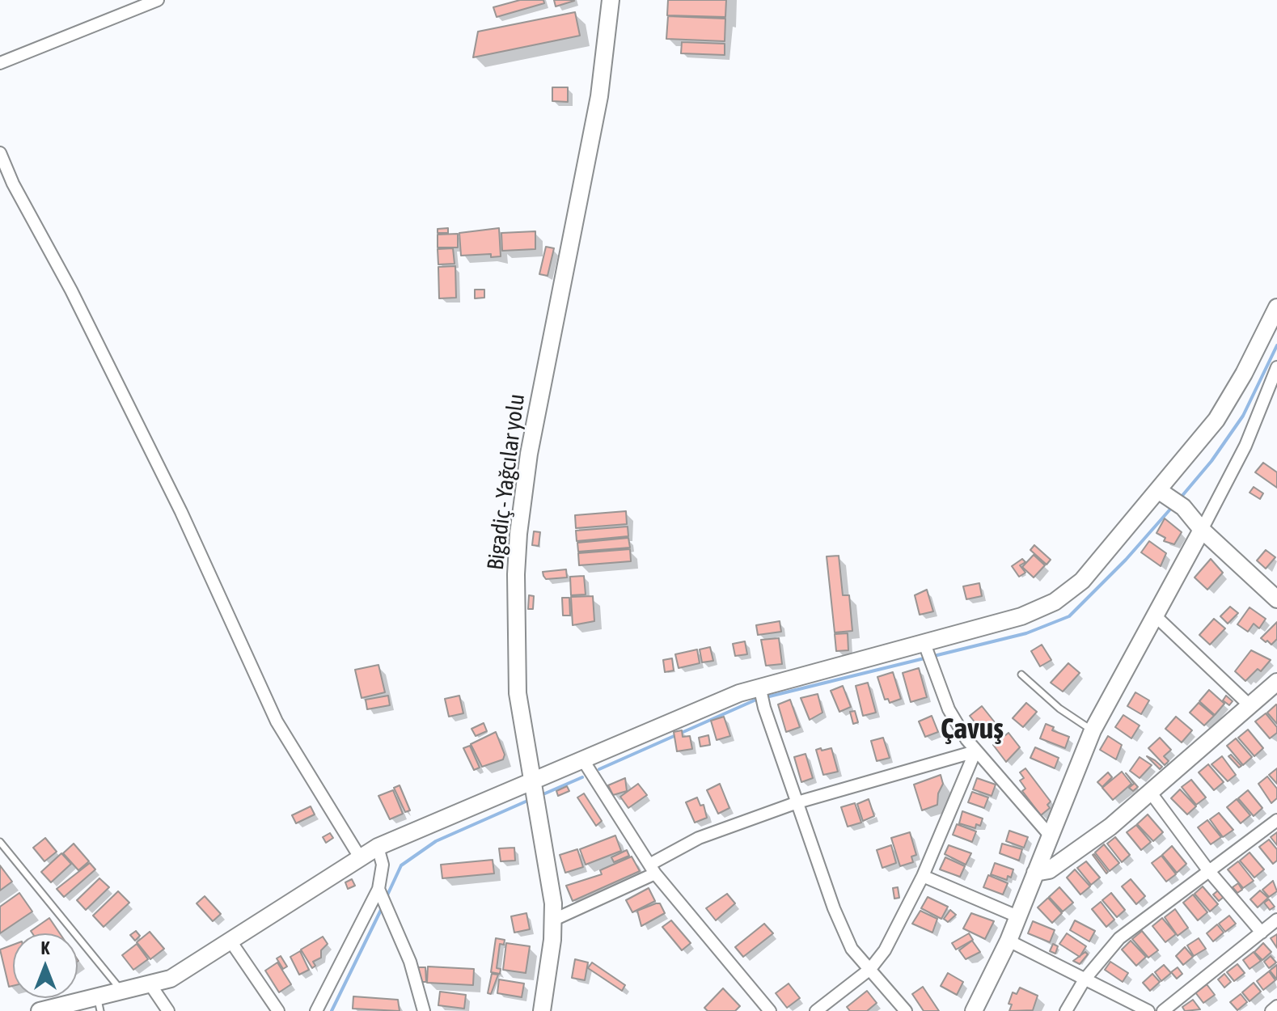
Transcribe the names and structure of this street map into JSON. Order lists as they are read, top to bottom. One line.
{"streets":{"street":["Bigadiç - Yağcılar yolu"]},"districts":["Çavuş"],"north":"top"}
